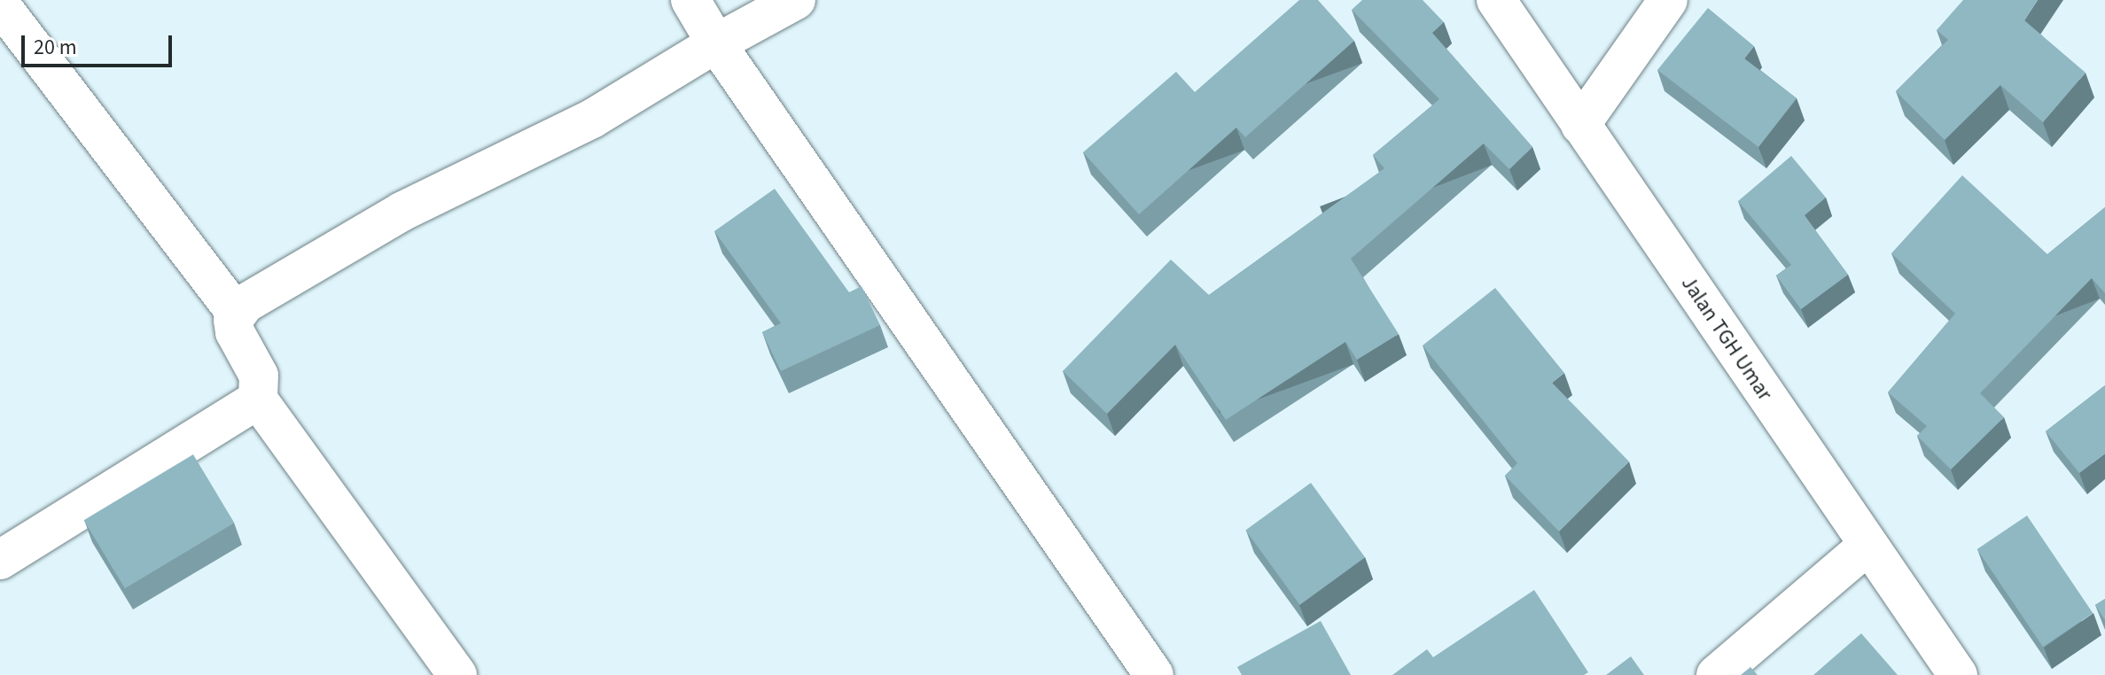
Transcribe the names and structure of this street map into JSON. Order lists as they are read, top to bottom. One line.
{"streets":{"street":["Jalan TGH Umar"]},"scale_bar":"20 m"}
